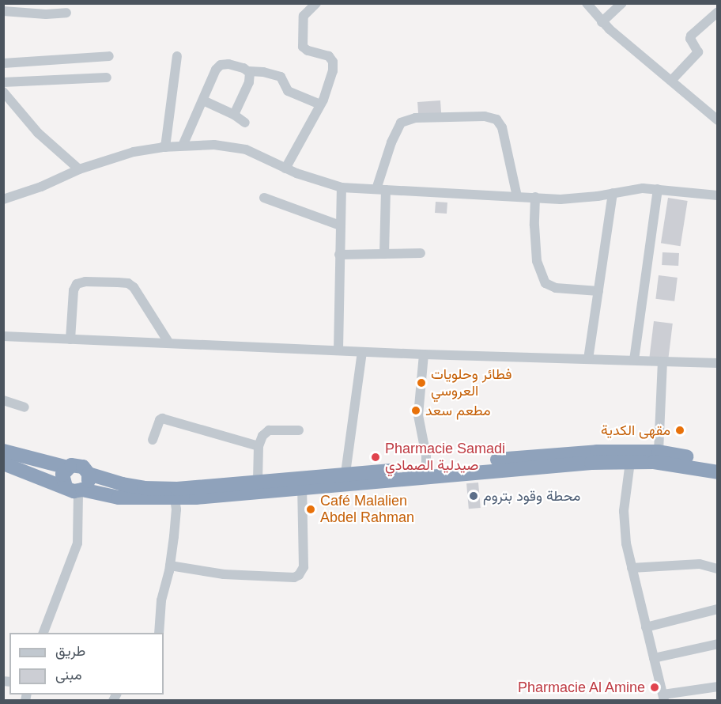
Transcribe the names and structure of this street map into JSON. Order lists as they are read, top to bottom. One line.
{"places":["فطائر وحلويات العروسي","مطعم سعد","مقهى الكدية","Pharmacie Samadi صيدلية الصمادي","محطة وقود بتروم","Café Malalien Abdel Rahman","Pharmacie Al Amine"],"legend":["طريق","مبنى"]}
